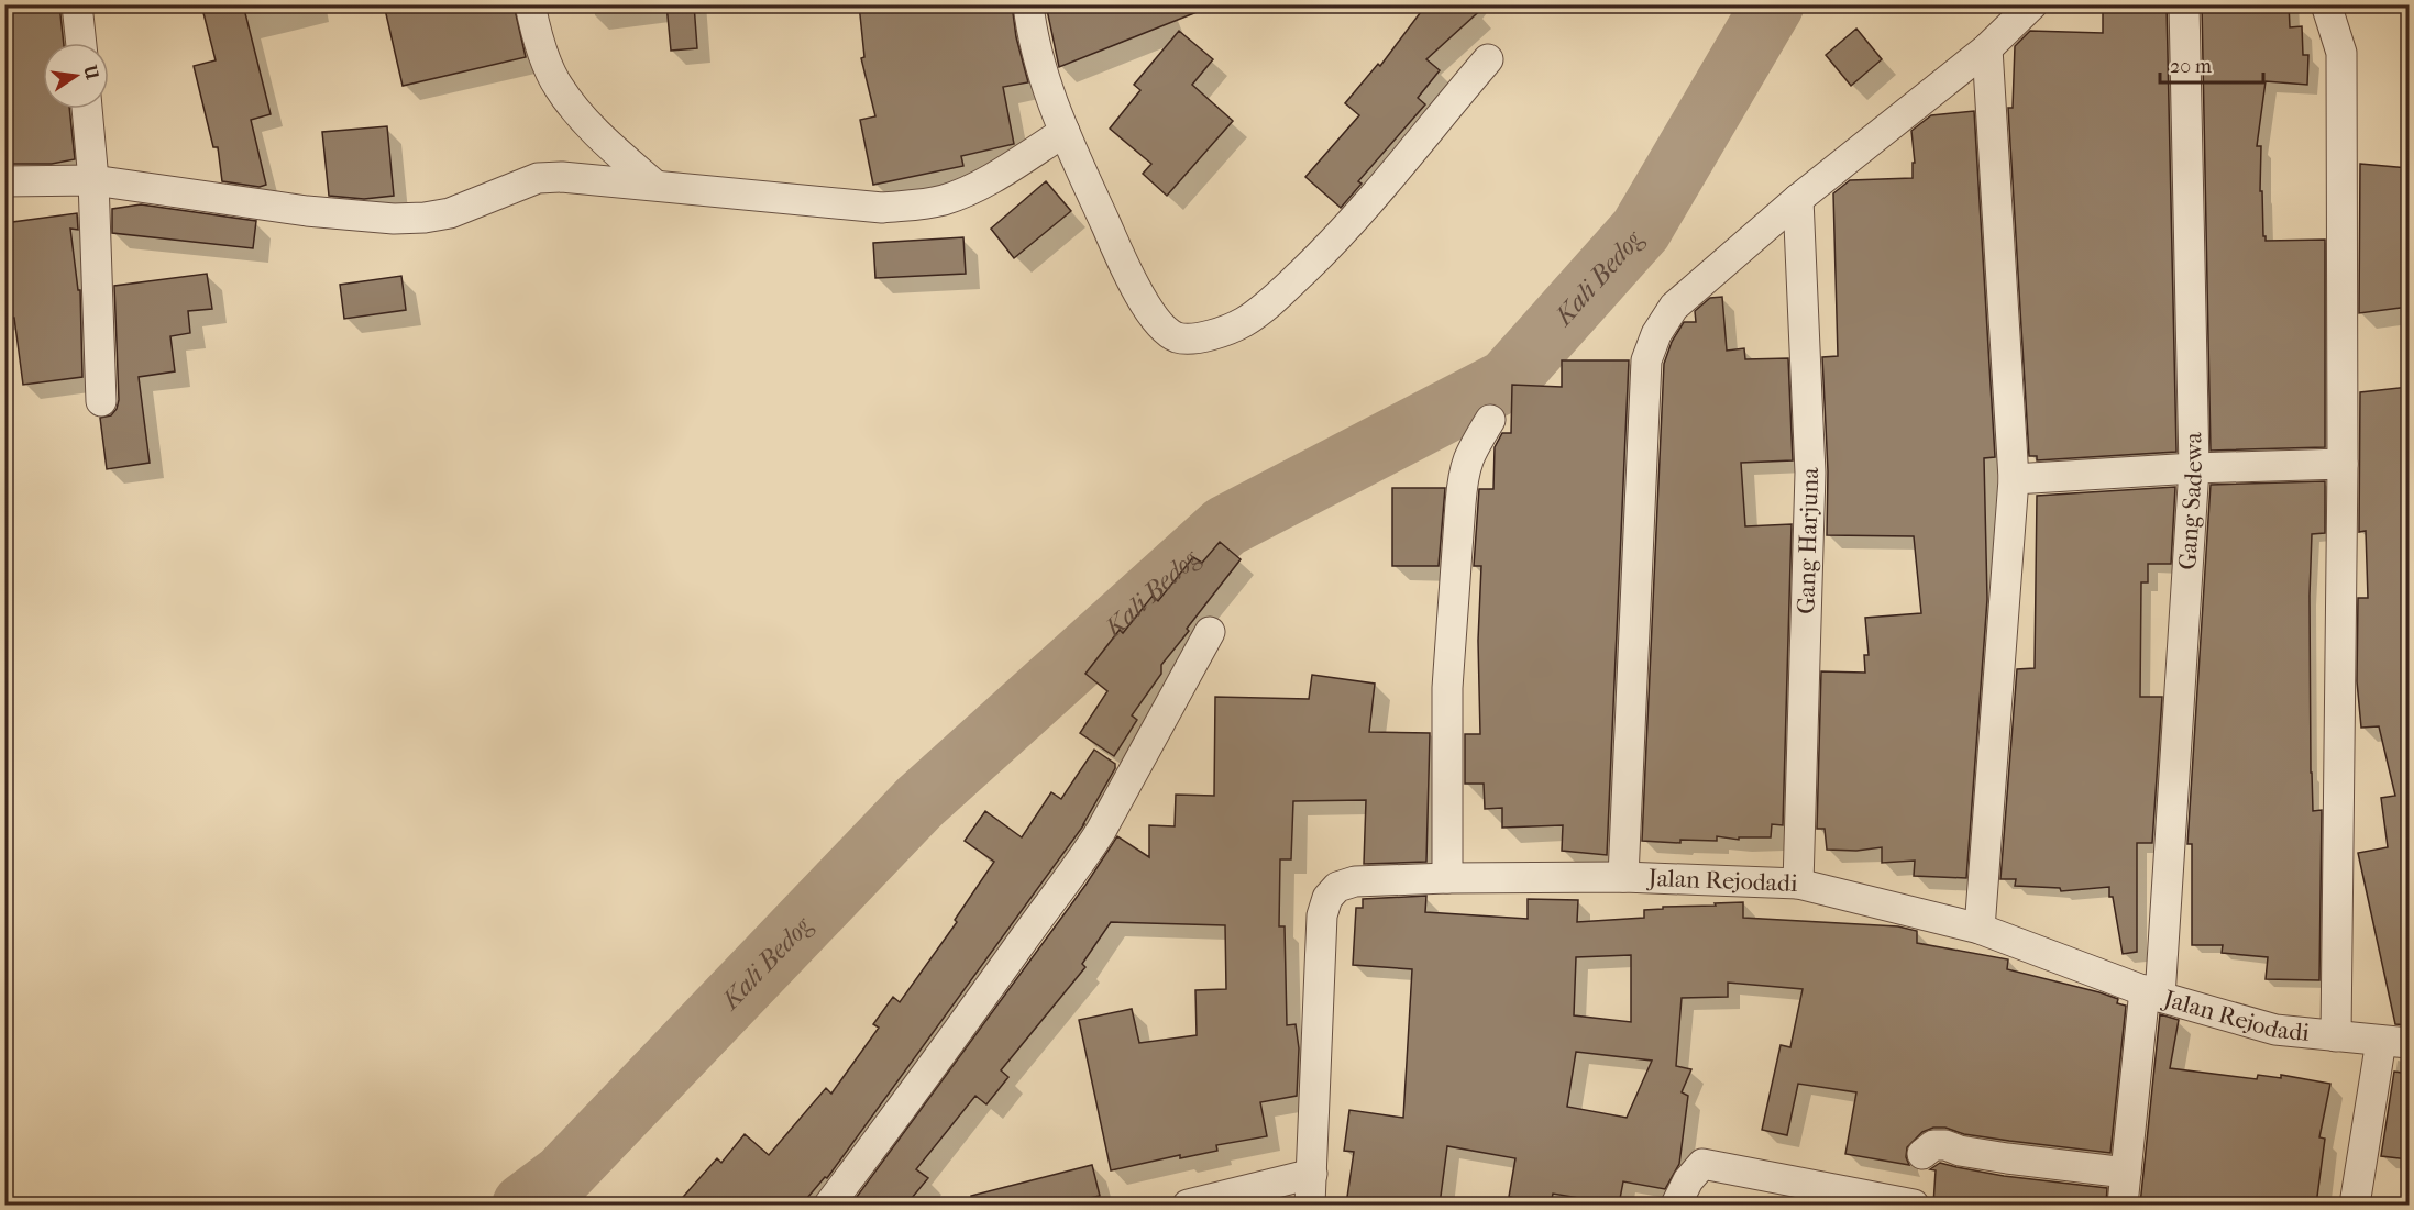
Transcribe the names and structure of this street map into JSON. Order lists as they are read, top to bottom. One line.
{"streets":{"street":["Gang Sadewa","Gang Harjuna","Jalan Rejodadi"]},"crossings":[["Gang Sadewa","Jalan Rejodadi"],["Gang Harjuna","Jalan Rejodadi"]],"water":["Kali Bedog"],"scale_bar":"20 m","north":"right"}
